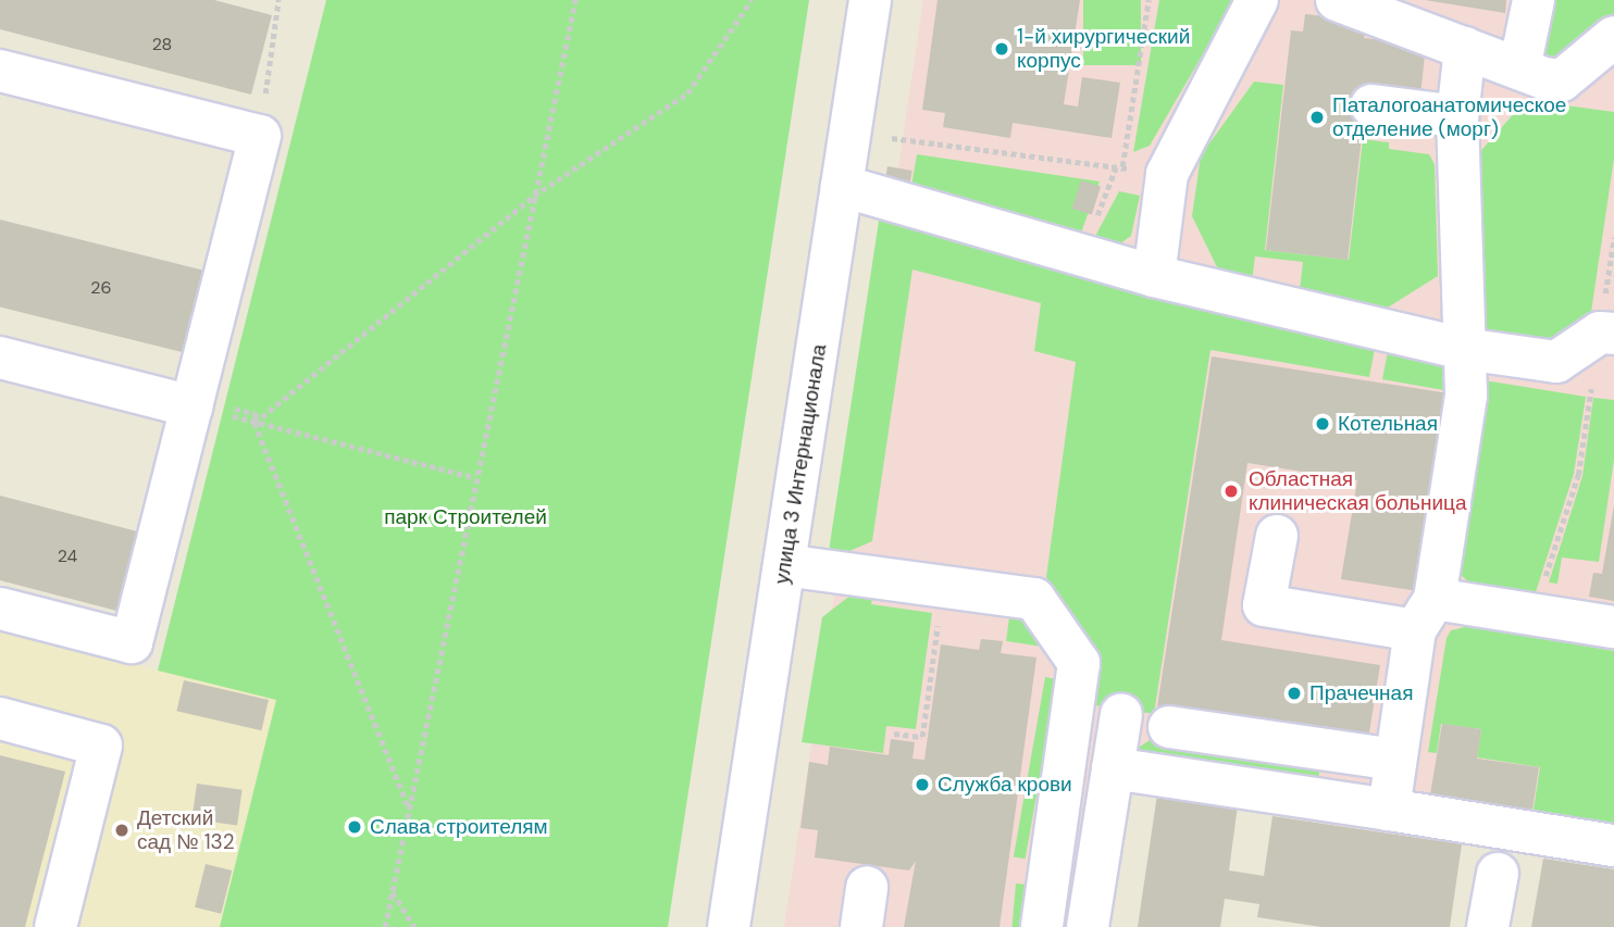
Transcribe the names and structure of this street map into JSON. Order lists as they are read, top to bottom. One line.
{"streets":{"street":["улица 3 Интернационала"]},"parks":["парк Строителей"],"places":["1-й хирургический корпус","Паталогоанатомическое отделение (морг)","Котельная","Областная клиническая больница","Прачечная","Служба крови","Слава строителям","Детский сад № 132"],"house_numbers":["28","26","24"]}
